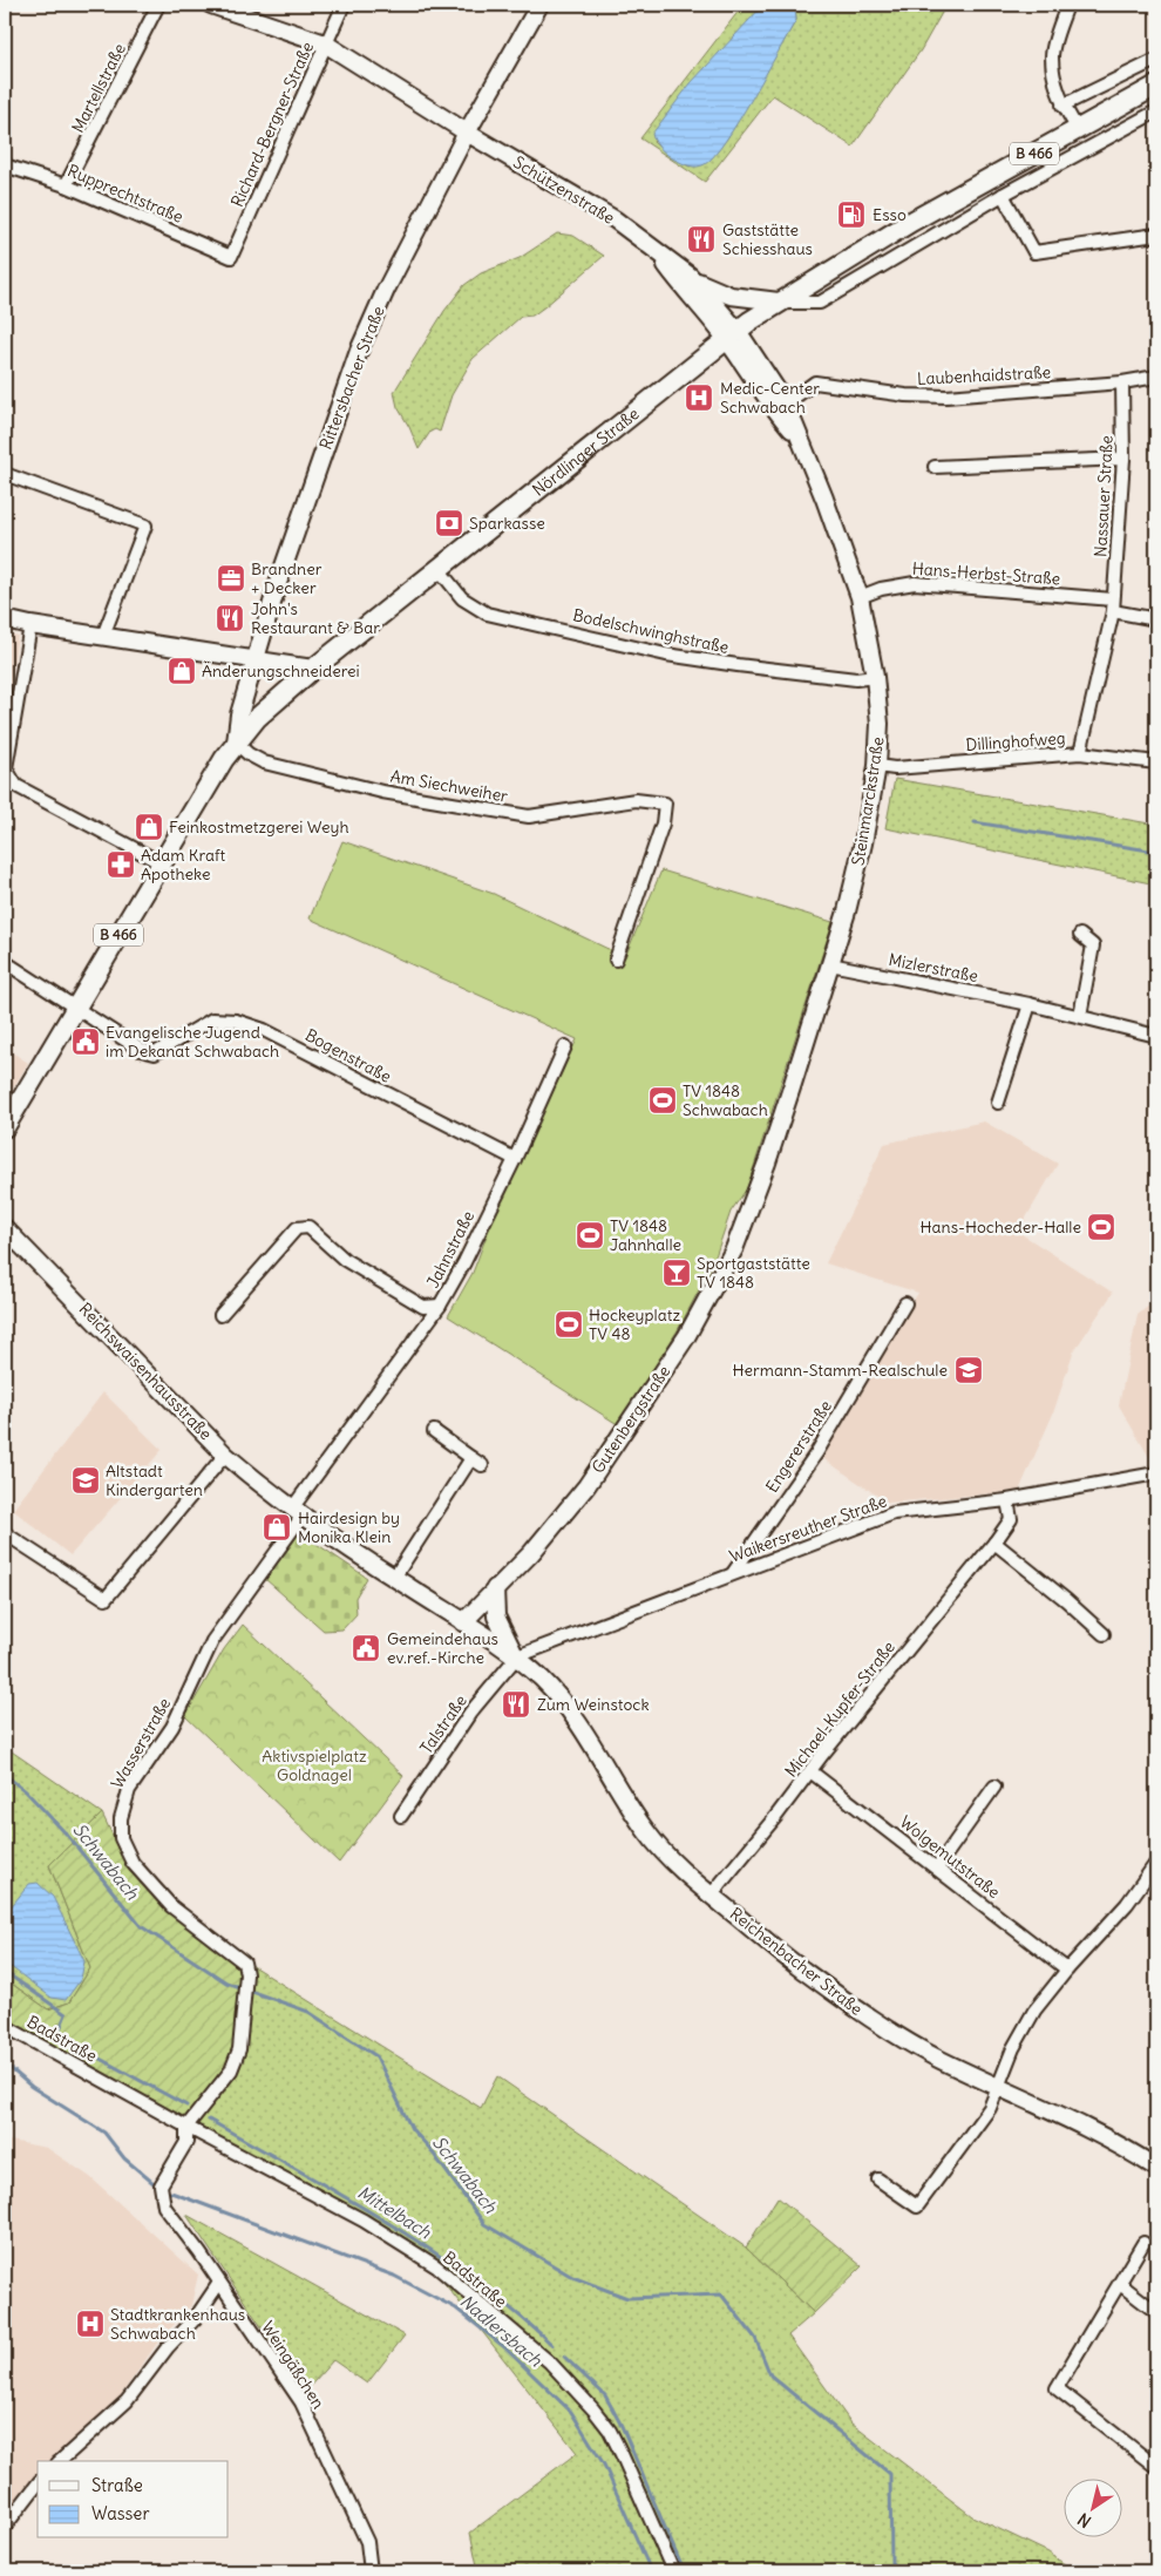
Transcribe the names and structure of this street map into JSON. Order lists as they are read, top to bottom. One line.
{"streets":{"main road":["B 466","Nördlinger Straße"],"street":["Martellstraße","Richard-Bergner-Straße","Schützenstraße","Rupprechtstraße","Laubenhaidstraße","Rittersbacher Straße","Nassauer Straße","Hans-Herbst-Straße","Bodelschwinghstraße","Dillinghofweg","Am Siechweiher","Steinmarckstraße","Mizlerstraße","Bogenstraße","Jahnstraße","Reichswaisenhausstraße","Gutenbergstraße","Engererstraße","Waikersreuther Straße","Michael-Kupfer-Straße","Talstraße","Wasserstraße","Wolgemutstraße","Reichenbacher Straße","Badstraße","Weingäßchen"]},"crossings":[["Martellstraße","Rupprechtstraße"],["Richard-Bergner-Straße","Schützenstraße"],["Richard-Bergner-Straße","Rupprechtstraße"],["B 466","Rittersbacher Straße"],["B 466","Nördlinger Straße"],["B 466","Am Siechweiher"],["B 466","Bogenstraße"],["Schützenstraße","Rittersbacher Straße"],["Schützenstraße","Nördlinger Straße"],["Schützenstraße","Steinmarckstraße"],["Laubenhaidstraße","Nassauer Straße"],["Laubenhaidstraße","Steinmarckstraße"],["Rittersbacher Straße","Nördlinger Straße"],["Rittersbacher Straße","Am Siechweiher"],["Nördlinger Straße","Bodelschwinghstraße"],["Nördlinger Straße","Am Siechweiher"],["Nördlinger Straße","Steinmarckstraße"],["Nassauer Straße","Hans-Herbst-Straße"],["Nassauer Straße","Dillinghofweg"],["Hans-Herbst-Straße","Steinmarckstraße"],["Bodelschwinghstraße","Steinmarckstraße"],["Dillinghofweg","Steinmarckstraße"],["Steinmarckstraße","Mizlerstraße"],["Steinmarckstraße","Gutenbergstraße"],["Mizlerstraße","Gutenbergstraße"],["Bogenstraße","Jahnstraße"],["Reichswaisenhausstraße","Gutenbergstraße"],["Reichswaisenhausstraße","Waikersreuther Straße"],["Reichswaisenhausstraße","Talstraße"],["Reichswaisenhausstraße","Wasserstraße"],["Reichswaisenhausstraße","Reichenbacher Straße"],["Engererstraße","Waikersreuther Straße"],["Waikersreuther Straße","Michael-Kupfer-Straße"],["Waikersreuther Straße","Talstraße"],["Waikersreuther Straße","Reichenbacher Straße"],["Michael-Kupfer-Straße","Wolgemutstraße"],["Michael-Kupfer-Straße","Reichenbacher Straße"],["Talstraße","Reichenbacher Straße"],["Wasserstraße","Badstraße"],["Wasserstraße","Weingäßchen"],["Badstraße","Weingäßchen"]],"water":["Schwabach","Mittelbach","Nadlersbach"],"parks":["Aktivspielplatz Goldnagel"],"places":{"fuel station":["Esso"],"restaurant":["Gaststätte Schiesshaus","John's Restaurant & Bar","Zum Weinstock"],"hospital":["Medic-Center Schwabach","Stadtkrankenhaus Schwabach"],"bank":["Sparkasse"],"office":["Brandner + Decker"],"shop":["Änderungschneiderei","Feinkostmetzgerei Weyh","Hairdesign by Monika Klein"],"pharmacy":["Adam Kraft Apotheke"],"public building":["Evangelische Jugend im Dekanat Schwabach","Gemeindehaus ev.ref.-Kirche"],"sports":["TV 1848 Schwabach","Hans-Hocheder-Halle","TV 1848 Jahnhalle","Hockeyplatz TV 48"],"bar":["Sportgaststätte TV 1848"],"school or university":["Hermann-Stamm-Realschule","Altstadt Kindergarten"]},"legend":["Straße","Wasser"],"north":"bottom left"}
